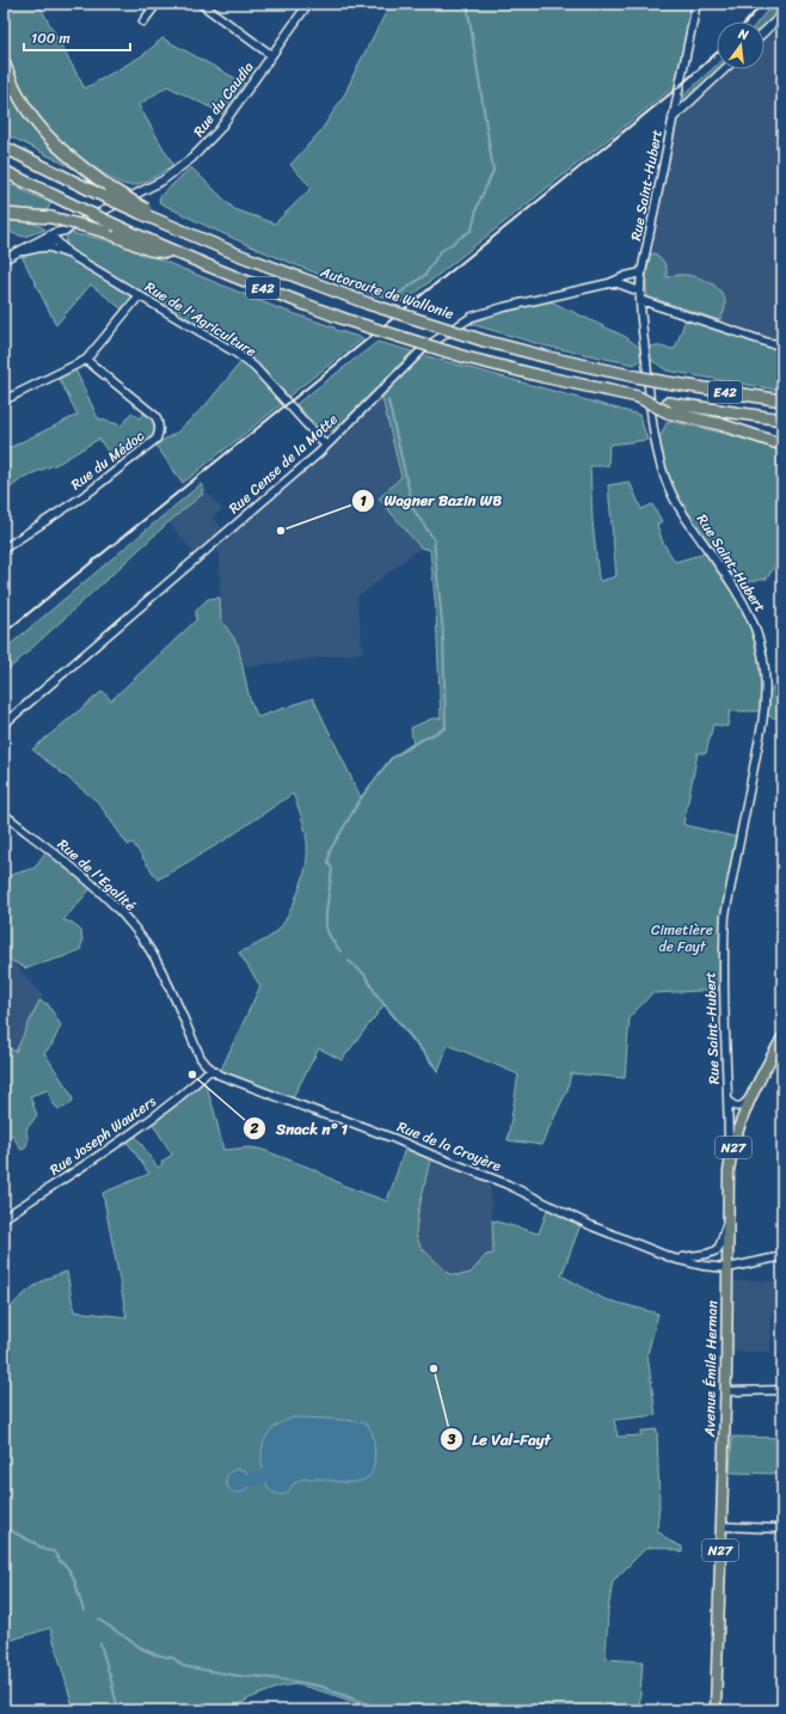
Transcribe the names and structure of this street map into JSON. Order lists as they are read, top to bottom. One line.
{"streets":{"highway":["E42","Autoroute de Wallonie"],"main road":["N27","Avenue Émile Herman"],"street":["Rue du Caudia","Rue Saint-Hubert","Rue de l'Agriculture","Rue du Médoc","Rue Cense de la Motte","Rue de l'Egalité","Rue Joseph Wauters","Rue de la Croyère"]},"crossings":[["Rue du Caudia","Rue de l'Agriculture"],["Rue Saint-Hubert","Rue Cense de la Motte"],["Rue Saint-Hubert","Avenue Émile Herman"],["Rue de l'Agriculture","Rue Cense de la Motte"],["Rue de l'Egalité","Rue Joseph Wauters"],["Rue de l'Egalité","Rue de la Croyère"],["Rue Joseph Wauters","Rue de la Croyère"],["Rue de la Croyère","Avenue Émile Herman"]],"parks":["Cimetière de Fayt"],"places":["Wagner Bazin WB","Snack n° 1","Le Val-Fayt"],"scale_bar":"100 m","north":"top"}
